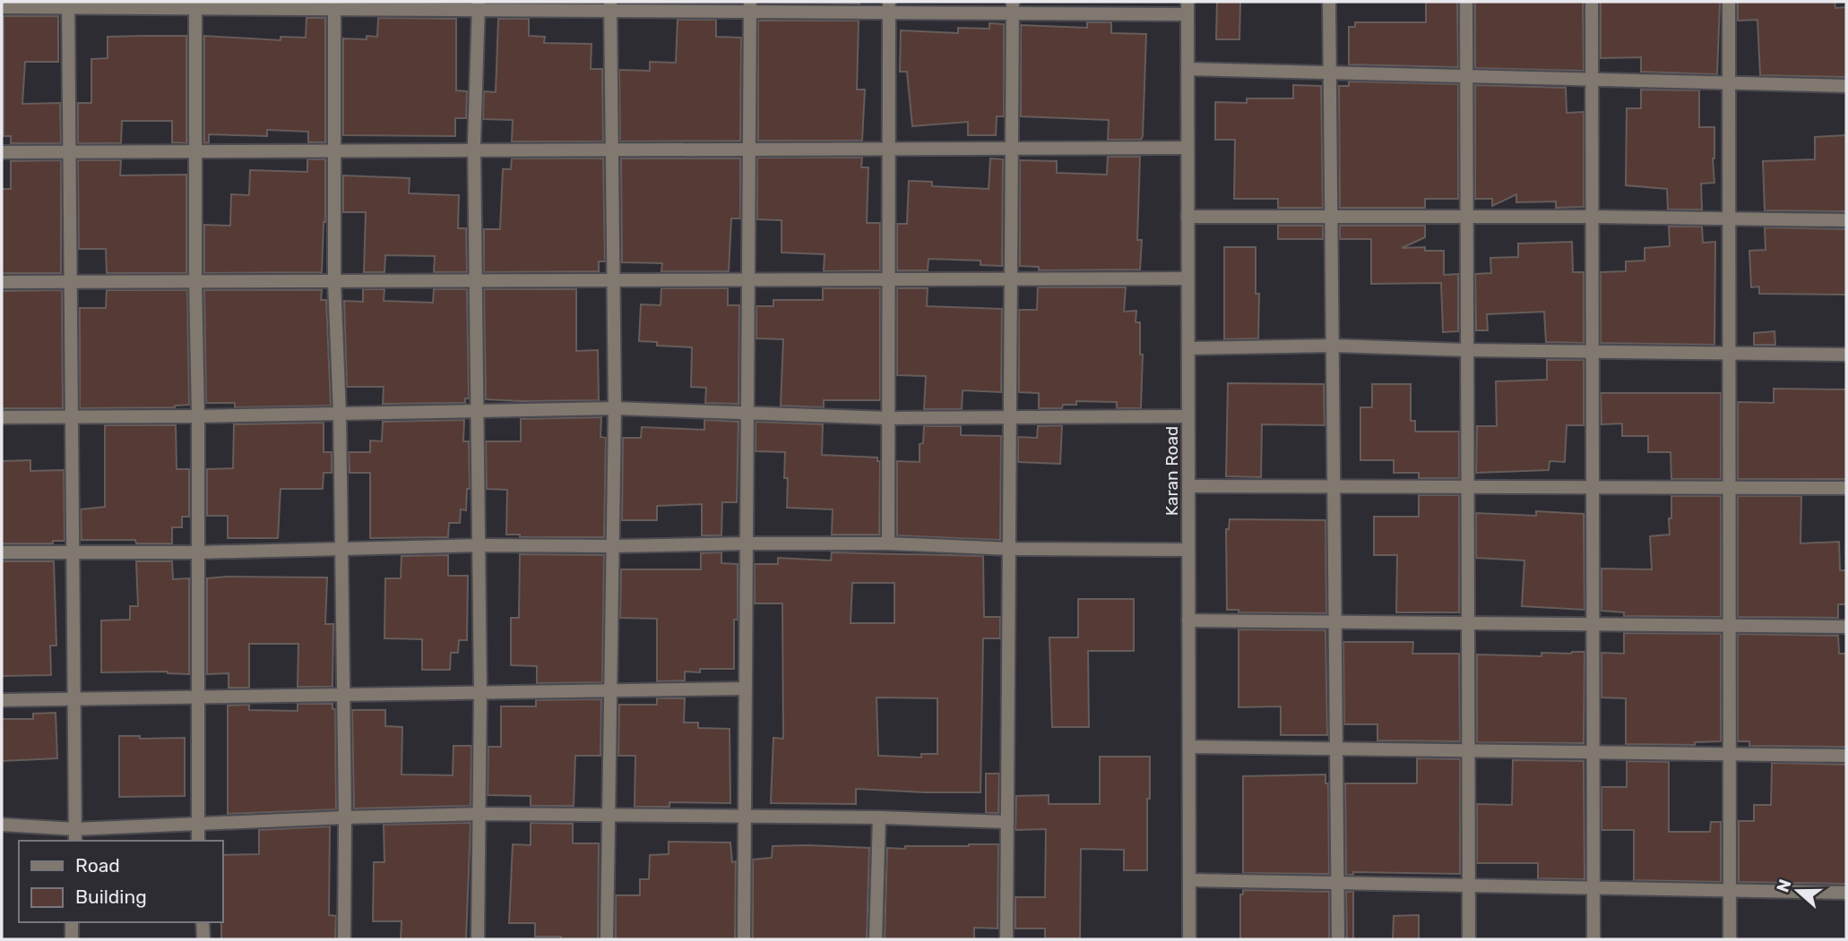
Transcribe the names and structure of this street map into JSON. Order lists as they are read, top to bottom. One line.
{"streets":{"street":["Karan Road"]},"legend":["Road","Building"],"north":"left"}
